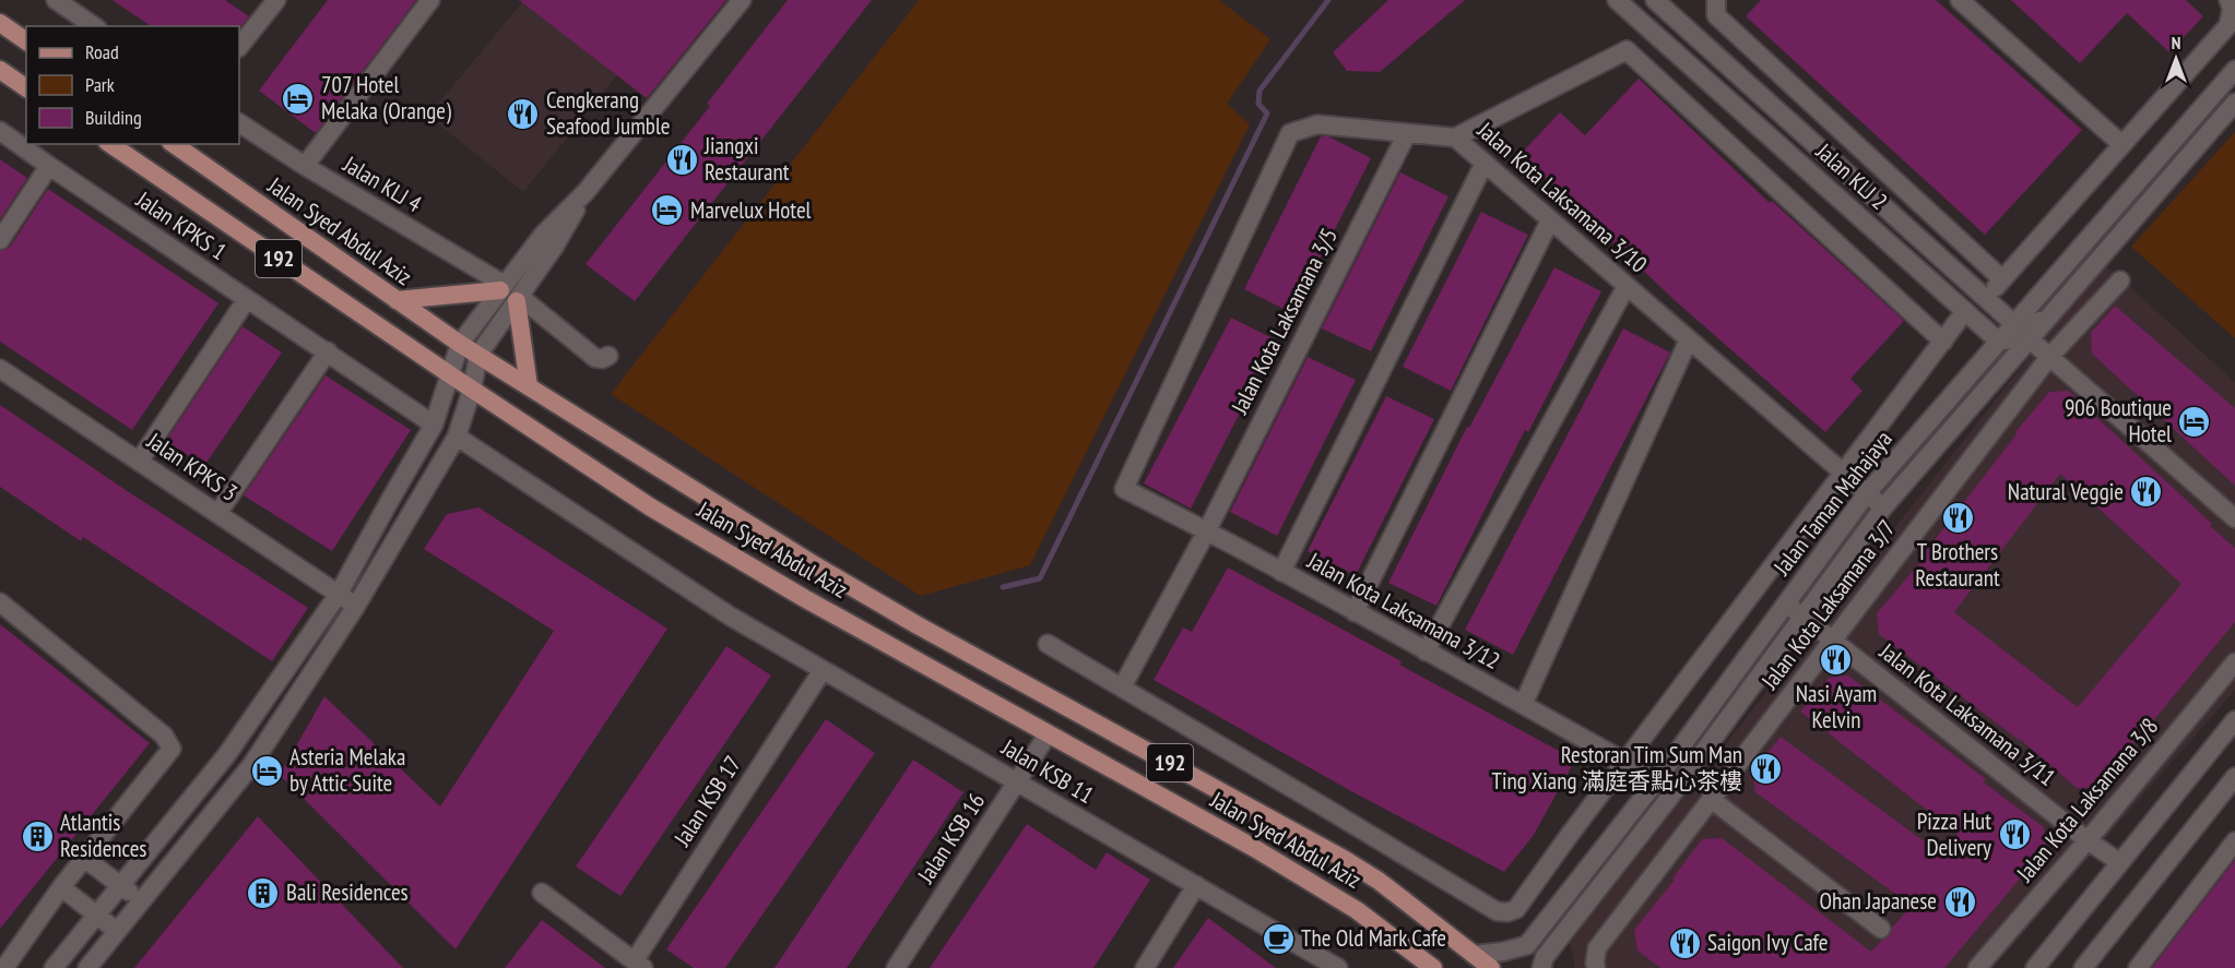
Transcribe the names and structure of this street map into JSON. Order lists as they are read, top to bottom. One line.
{"streets":{"main road":["Jalan Syed Abdul Aziz","192"],"street":["Jalan KLJ 2","Jalan KLJ 4","Jalan Kota Laksamana 3/10","Jalan KPKS 1","Jalan Kota Laksamana 3/5","Jalan KPKS 3","Jalan Taman Mahajaya","Jalan Kota Laksamana 3/7","Jalan Kota Laksamana 3/12","Jalan Kota Laksamana 3/11","Jalan KSB 11","Jalan Kota Laksamana 3/8","Jalan KSB 17","Jalan KSB 16"]},"crossings":[["Jalan KLJ 2","Jalan Taman Mahajaya"],["Jalan Kota Laksamana 3/10","Jalan Kota Laksamana 3/5"],["Jalan Kota Laksamana 3/10","Jalan Taman Mahajaya"],["Jalan Kota Laksamana 3/10","Jalan Kota Laksamana 3/12"],["Jalan Syed Abdul Aziz","Jalan Taman Mahajaya"],["Jalan Syed Abdul Aziz","Jalan KSB 16"],["Jalan Kota Laksamana 3/5","Jalan Kota Laksamana 3/12"],["Jalan Taman Mahajaya","Jalan Kota Laksamana 3/12"],["Jalan Taman Mahajaya","Jalan Kota Laksamana 3/11"],["Jalan Kota Laksamana 3/7","Jalan Kota Laksamana 3/11"],["Jalan Kota Laksamana 3/11","Jalan Kota Laksamana 3/8"],["Jalan KSB 11","Jalan KSB 17"],["Jalan KSB 11","Jalan KSB 16"]],"places":{"hotel":["707 Hotel Melaka (Orange)","Marvelux Hotel","906 Boutique Hotel","Asteria Melaka by Attic Suite"],"restaurant":["Cengkerang Seafood Jumble","Jiangxi Restaurant","Natural Veggie","T Brothers Restaurant","Nasi Ayam Kelvin","Restoran Tim Sum Man Ting Xiang 滿庭香點心茶樓","Pizza Hut Delivery","Ohan Japanese","Saigon Ivy Cafe"],"building":["Atlantis Residences","Bali Residences"],"cafe":["The Old Mark Cafe"]},"legend":["Road","Park","Building"],"north":"top"}
